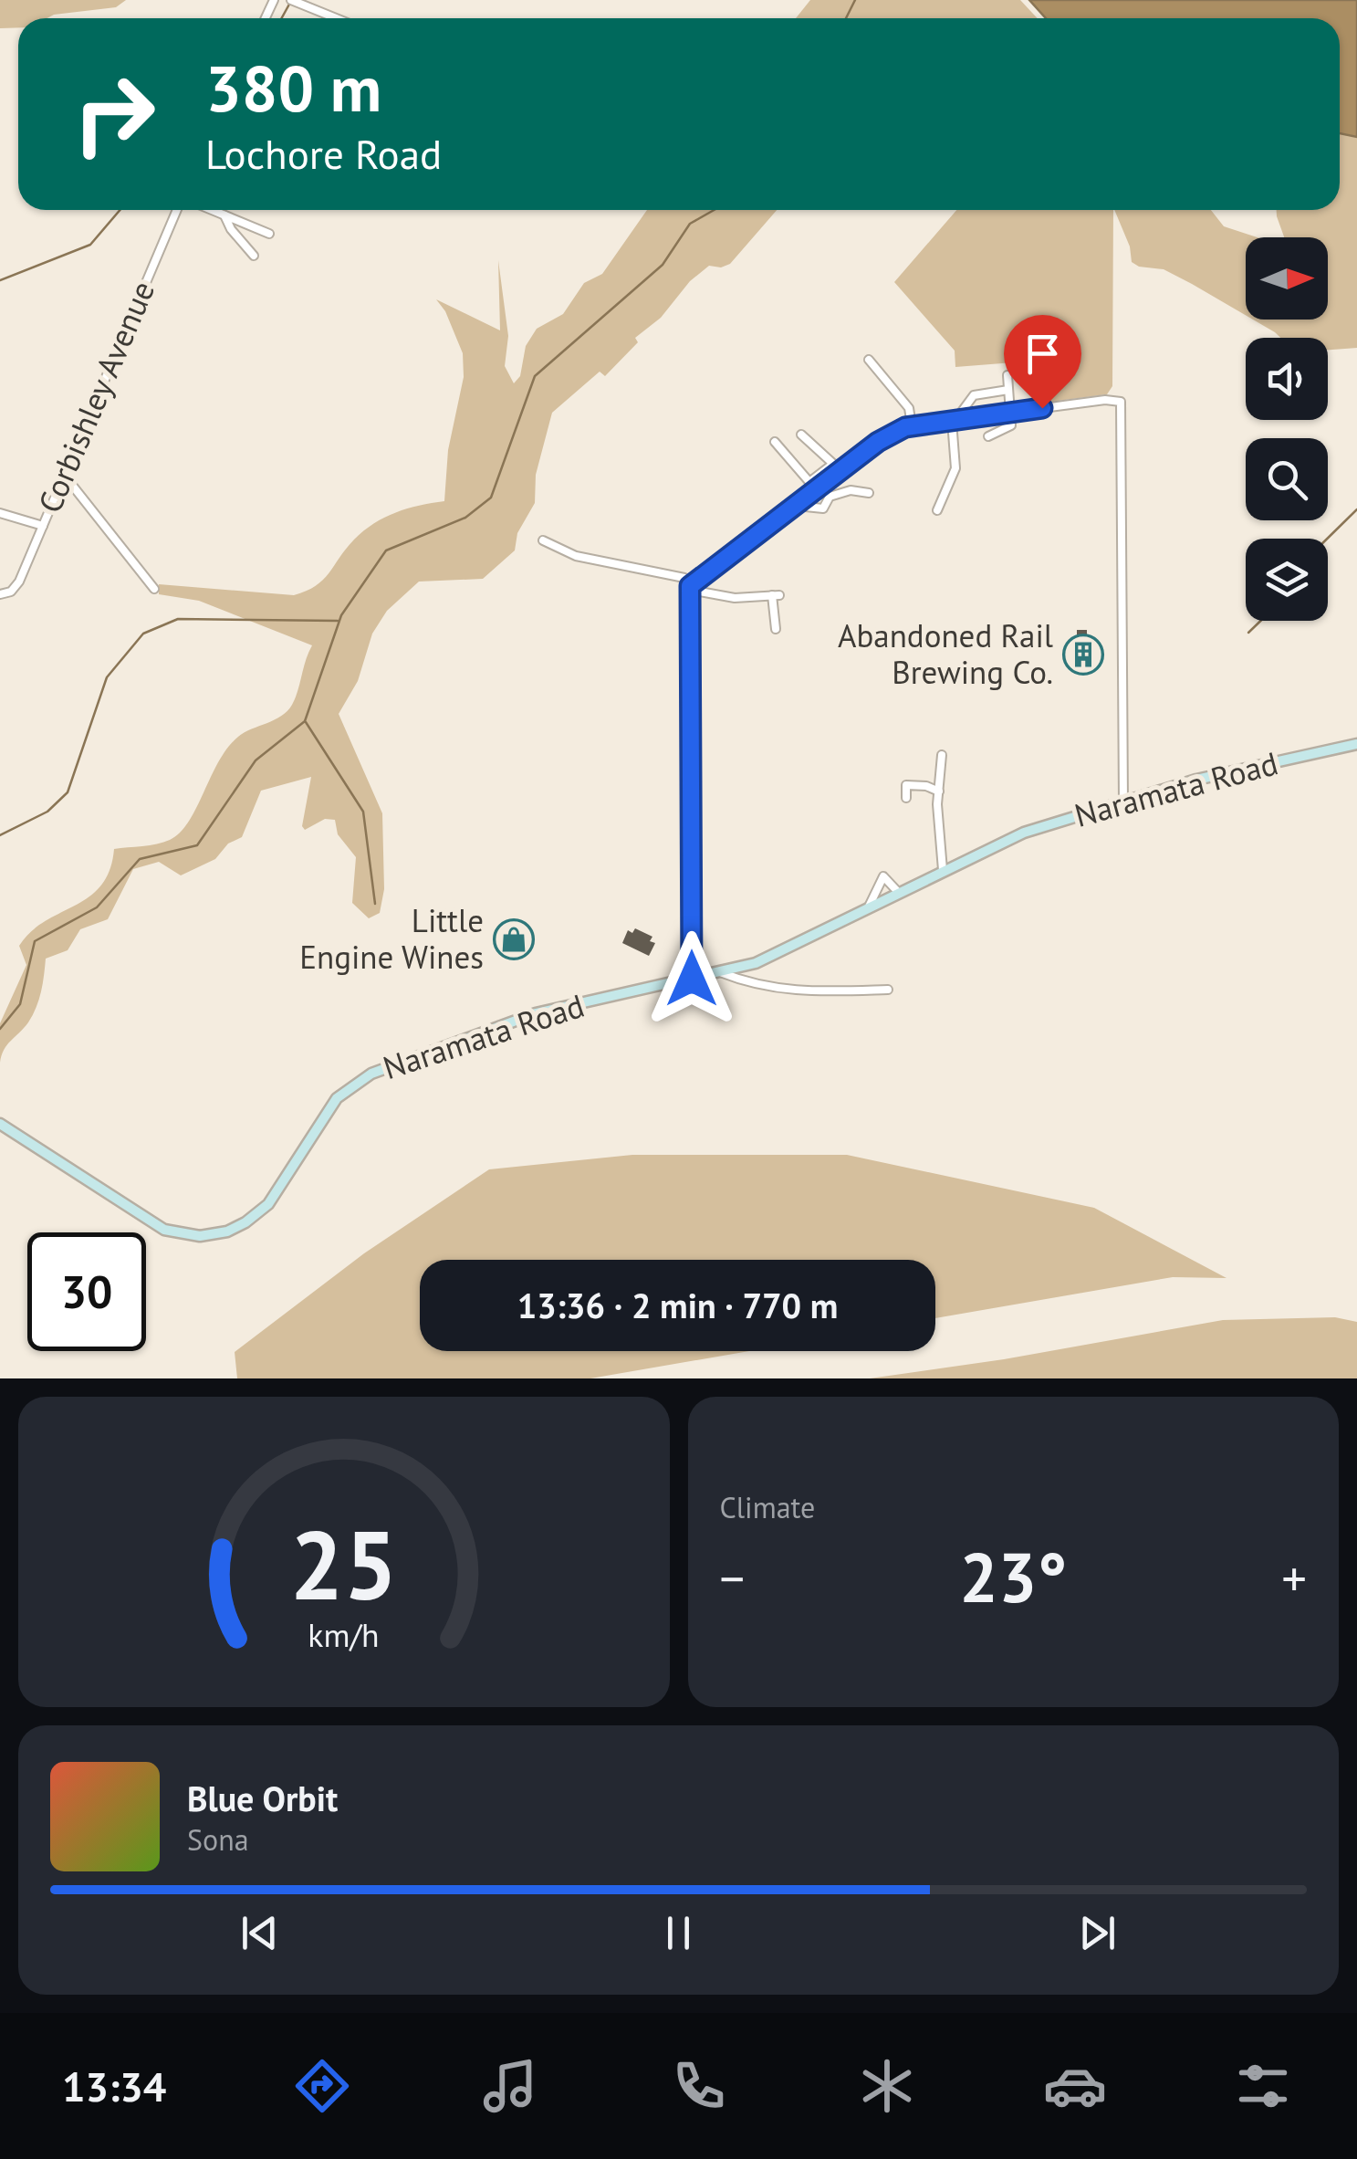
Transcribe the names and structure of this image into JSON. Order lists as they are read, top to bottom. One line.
{"streets":{"main road":["Naramata Road"],"street":["Corbishley Avenue"]},"places":{"building":["Abandoned Rail Brewing Co."],"shop":["Little Engine Wines"]},"north":"right","page":{"turn":["380 m","Lochore Road"],"limit":"30","trip":"13:36 · 2 min · 770 m","tile":"Climate","heat":["−","23°","+"],"song":["Blue Orbit","Sona"],"tabs":"13:34","gauge":["25","km/h"]}}
